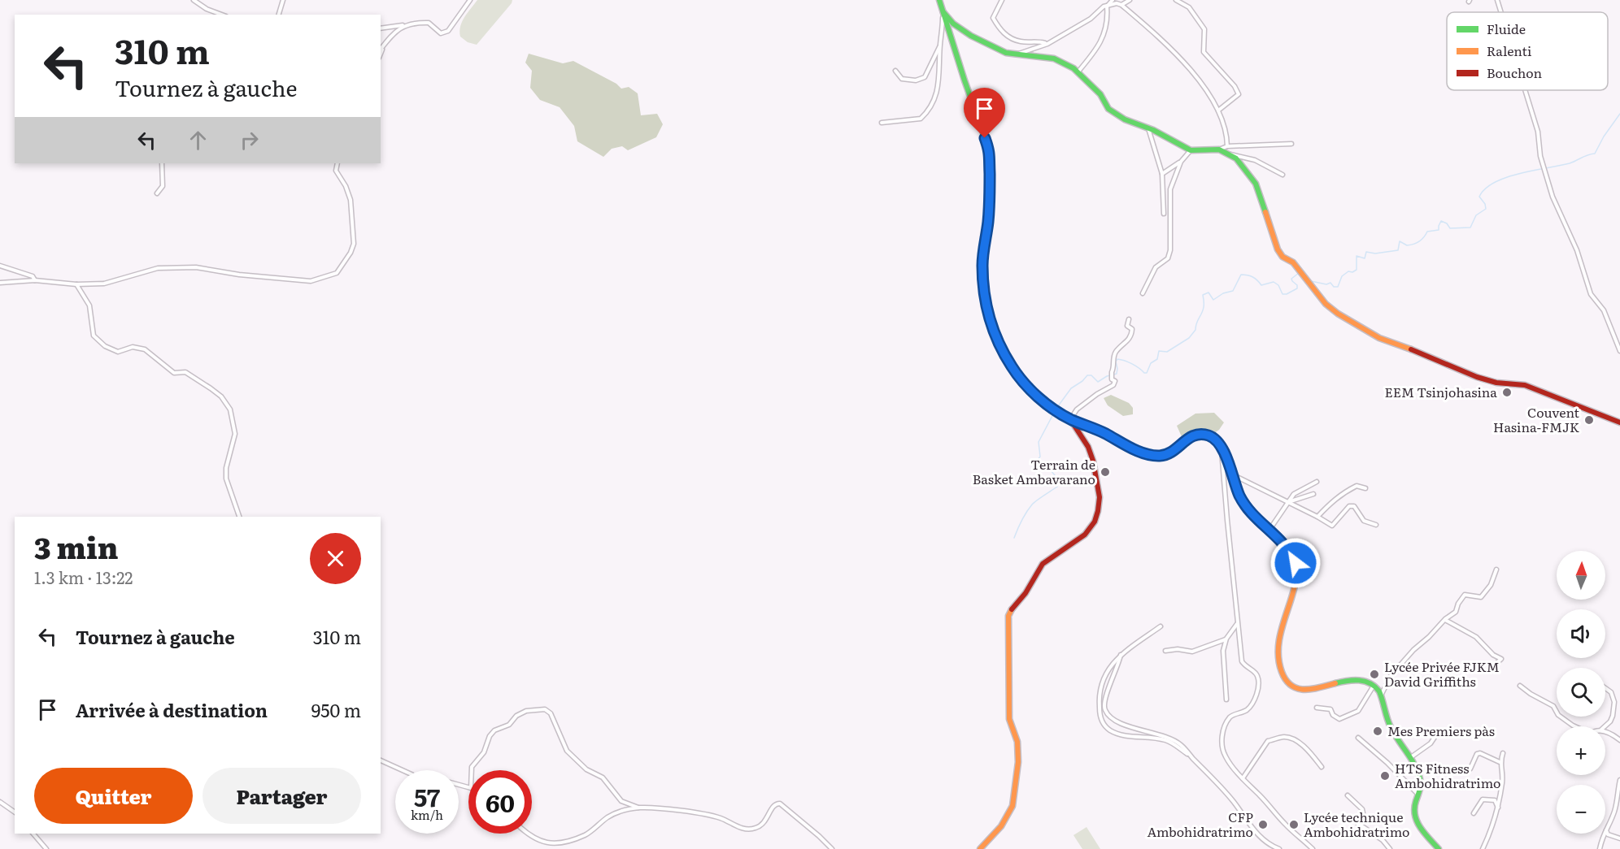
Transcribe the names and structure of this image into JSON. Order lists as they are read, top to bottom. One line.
{"places":["EEM Tsinjohasina","Couvent Hasina-FMJK","Terrain de Basket Ambavarano","Lycée Privée FJKM David Griffiths","Mes Premiers pàs","HTS Fitness Ambohidratrimo","CFP Ambohidratrimo","Lycée technique Ambohidratrimo"],"legend":["Fluide","Ralenti","Bouchon"],"north":"top","page":{"turn":["310 m","Tournez à gauche"],"heading":["3 min","1.3 km · 13:22"],"map_buttons":["+","−"],"list":[{"name":"Tournez à gauche","value":"310 m"},{"name":"Arrivée à destination","value":"950 m"}],"buttons":["Quitter","Partager"],"speed":"57 km/h","limit":"60"}}
